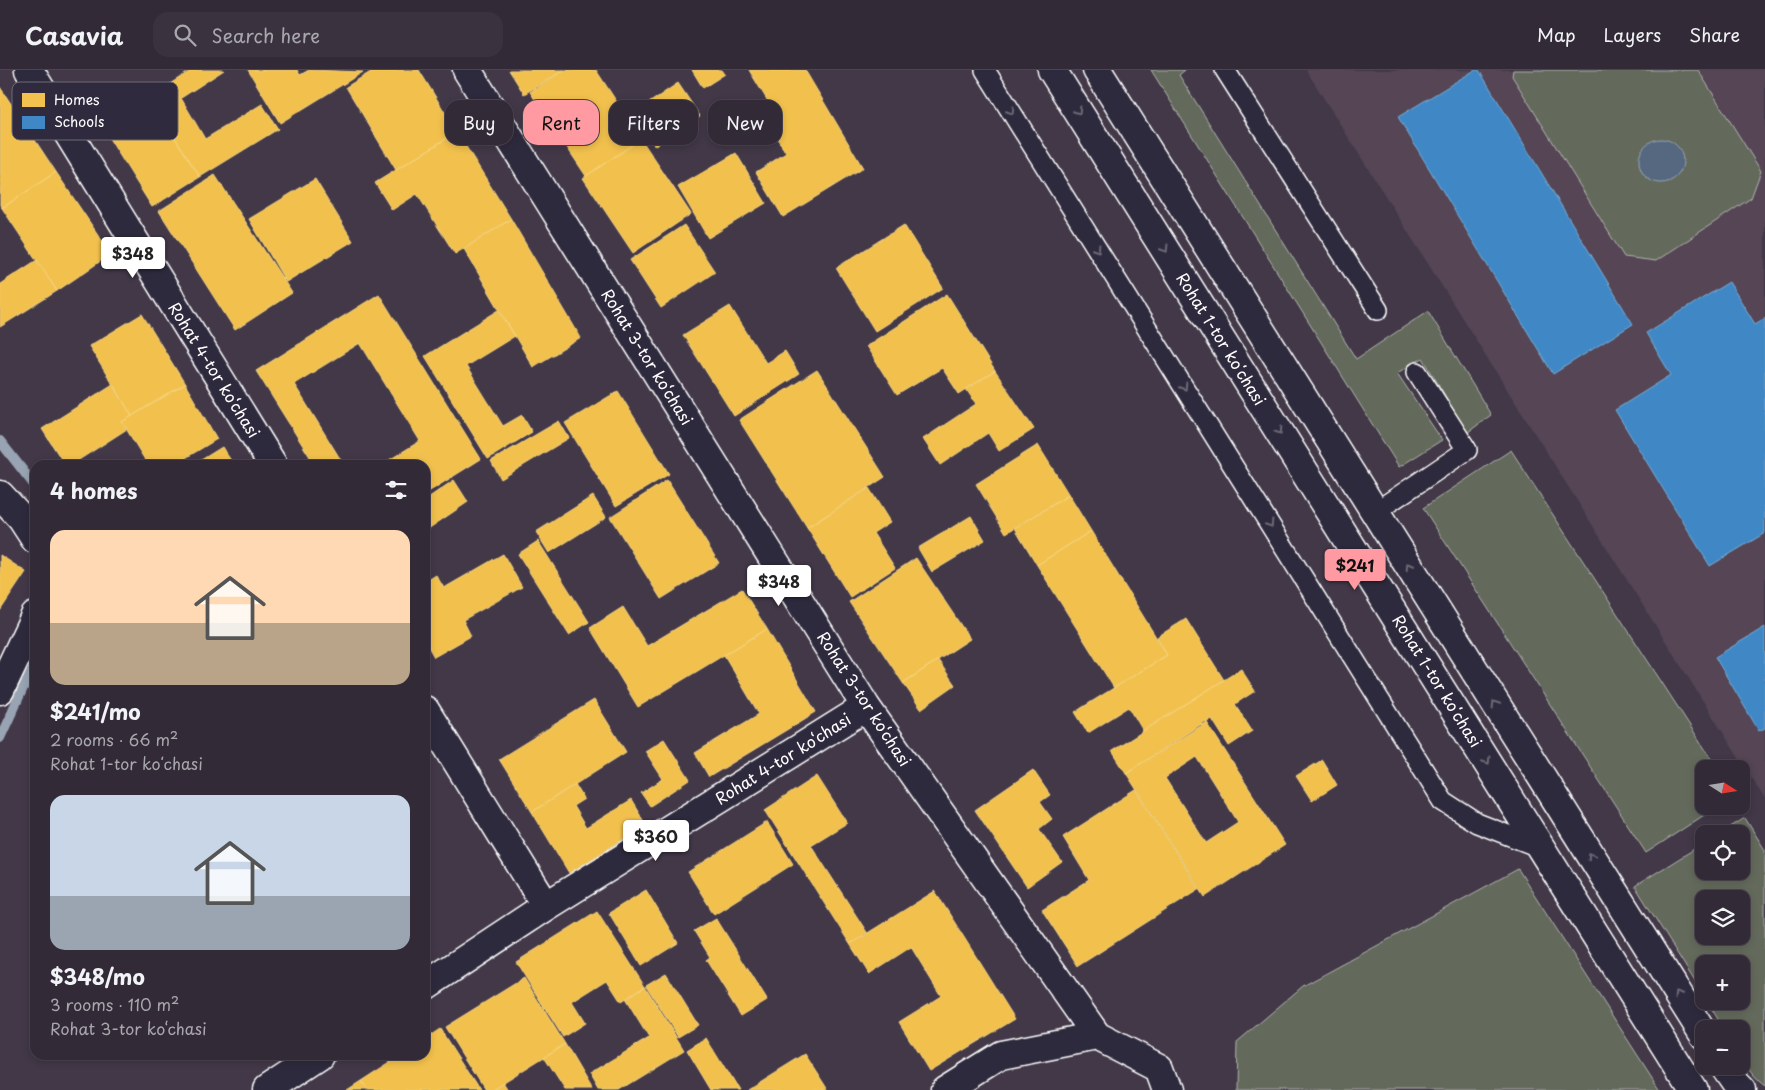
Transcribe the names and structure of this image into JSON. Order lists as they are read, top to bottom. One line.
{"streets":{"street":["Rohat 1-tor koʻchasi","Rohat 3-tor ko‘chasi","Rohat 4-tor ko‘chasi"]},"crossings":[["Rohat 3-tor ko‘chasi","Rohat 4-tor ko‘chasi"]],"legend":["Homes","Schools"],"north":"right","page":{"header":"Casavia","search":"Search here","nav":["Map","Layers","Share"],"chip":["Buy","Rent","Filters","New"],"price":["$348","$241","$348","$360"],"heading":"4 homes","list":[{"name":"$241/mo","note":"2 rooms · 66 m² · Rohat 1-tor koʻchasi"},{"name":"$348/mo","note":"3 rooms · 110 m² · Rohat 3-tor ko‘chasi"}],"map_buttons":["+","−"]}}
